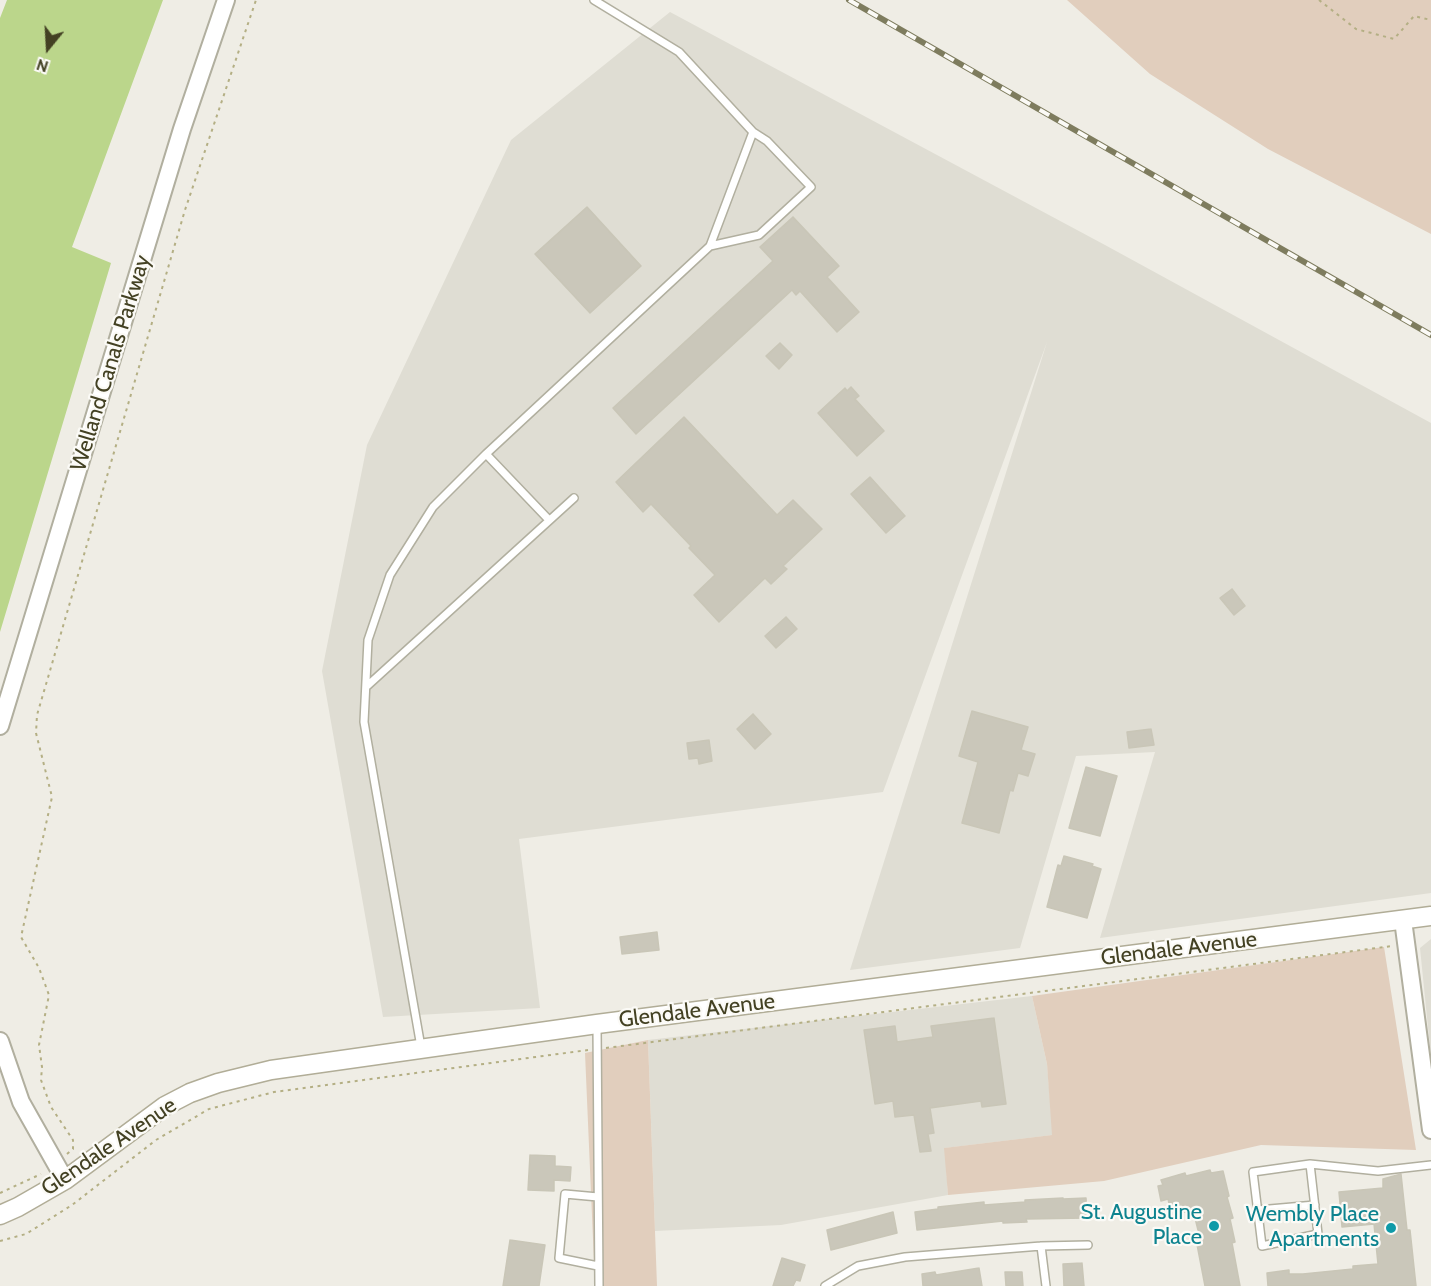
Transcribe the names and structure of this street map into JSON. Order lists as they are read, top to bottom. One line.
{"streets":{"main road":["Glendale Avenue"],"street":["Welland Canals Parkway"]},"places":["St. Augustine Place","Wembly Place Apartments"],"north":"bottom"}
